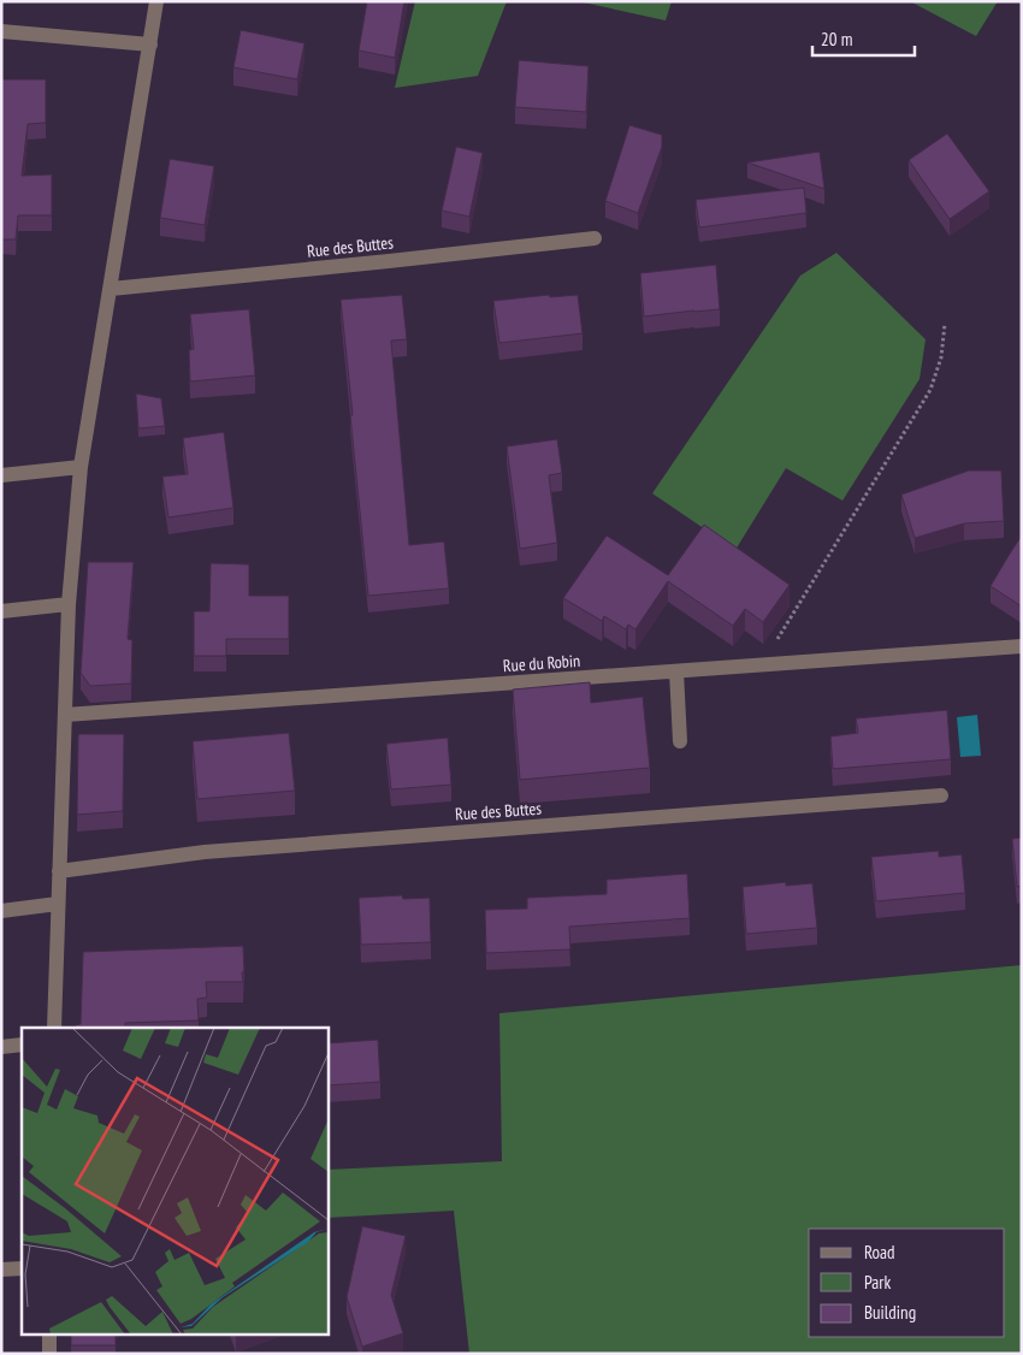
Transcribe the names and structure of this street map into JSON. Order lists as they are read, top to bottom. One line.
{"streets":{"street":["Rue des Buttes","Rue du Robin"]},"legend":["Road","Park","Building"],"scale_bar":"20 m"}
